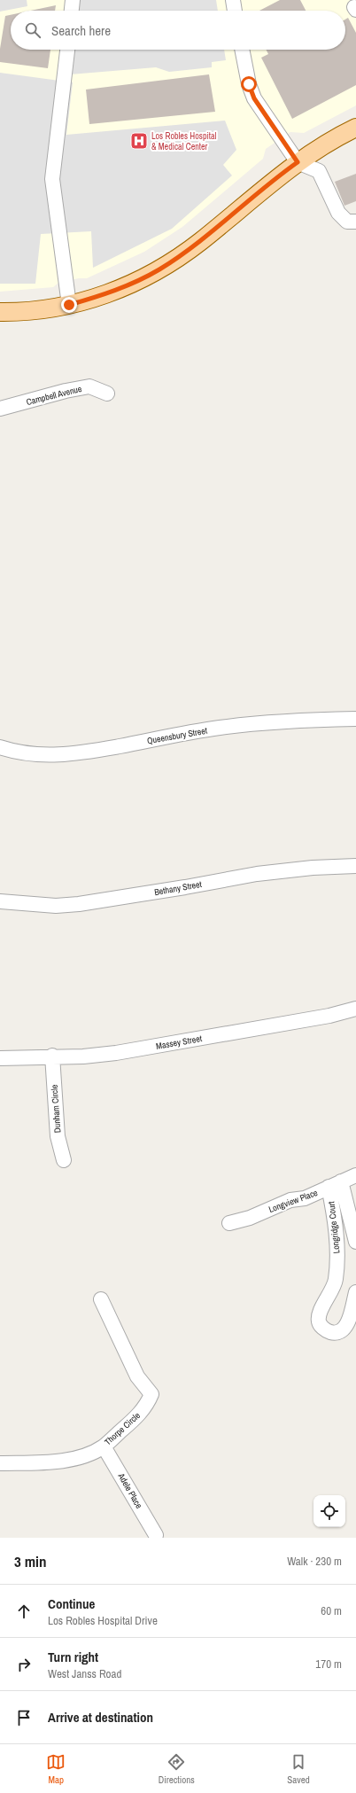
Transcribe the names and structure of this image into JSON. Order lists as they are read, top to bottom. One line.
{"streets":{"street":["Campbell Avenue","Queensbury Street","Bethany Street","Massey Street","Dunham Circle","Longview Place","Longridge Court","Thorpe Circle","Adele Place"]},"crossings":[["Massey Street","Dunham Circle"],["Longview Place","Longridge Court"],["Thorpe Circle","Adele Place"]],"places":{"hospital":["Los Robles Hospital & Medical Center"]},"page":{"search":"Search here","heading":["3 min","Walk · 230 m"],"list":[["Continue","Los Robles Hospital Drive","60 m"],["Turn right","West Janss Road","170 m"],"Arrive at destination"],"nav":["Map","Directions","Saved"]}}
